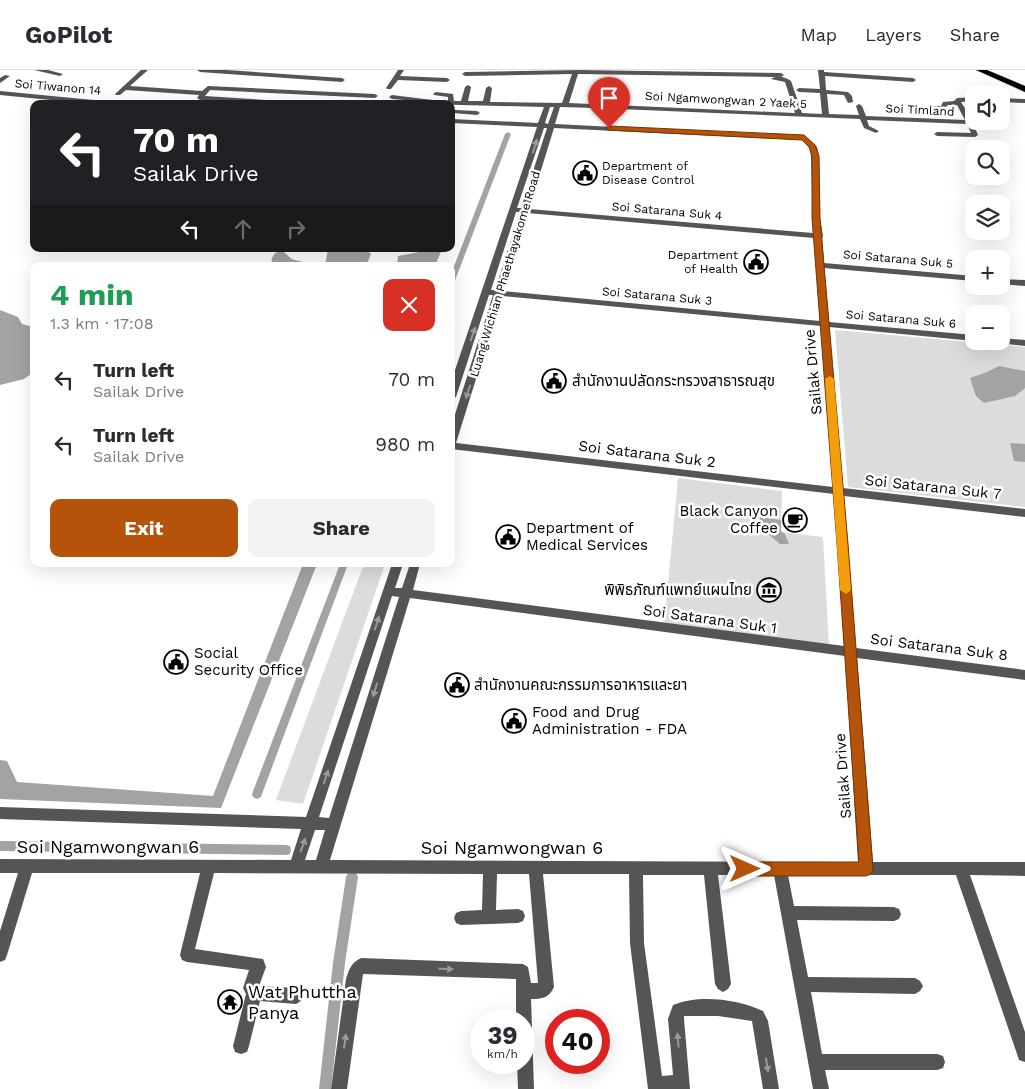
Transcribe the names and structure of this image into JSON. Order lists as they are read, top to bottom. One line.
{"streets":{"street":["Soi Tiwanon 14","Soi Ngamwongwan 2 Yaek 5","Soi Timland","Soi Satarana Suk 4","Soi Satarana Suk 5","Luang Wichian Phaethayakome Road","Soi Satarana Suk 3","Soi Satarana Suk 6","Sailak Drive","Soi Satarana Suk 2","Soi Satarana Suk 7","Soi Satarana Suk 1","Soi Satarana Suk 8","Soi Ngamwongwan 6"]},"crossings":[["Soi Ngamwongwan 2 Yaek 5","Soi Timland"],["Soi Ngamwongwan 2 Yaek 5","Luang Wichian Phaethayakome Road"],["Soi Satarana Suk 4","Luang Wichian Phaethayakome Road"],["Soi Satarana Suk 4","Sailak Drive"],["Soi Satarana Suk 5","Sailak Drive"],["Luang Wichian Phaethayakome Road","Soi Satarana Suk 3"],["Luang Wichian Phaethayakome Road","Sailak Drive"],["Soi Satarana Suk 3","Soi Satarana Suk 6"],["Soi Satarana Suk 3","Sailak Drive"],["Soi Satarana Suk 6","Sailak Drive"],["Sailak Drive","Soi Satarana Suk 2"],["Sailak Drive","Soi Satarana Suk 7"],["Sailak Drive","Soi Satarana Suk 1"],["Sailak Drive","Soi Satarana Suk 8"],["Sailak Drive","Soi Ngamwongwan 6"],["Soi Satarana Suk 2","Soi Satarana Suk 7"],["Soi Satarana Suk 1","Soi Satarana Suk 8"]],"places":{"public building":["Department of Disease Control","Department of Health","สำนักงานปลัดกระทรวงสาธารณสุข","Department of Medical Services","Social Security Office","สำนักงานคณะกรรมการอาหารและยา","Food and Drug Administration - FDA"],"cafe":["Black Canyon Coffee"],"museum":["พิพิธภัณฑ์แพทย์แผนไทย"],"temple":["Wat Phuttha Panya"]},"page":{"header":"GoPilot","nav":["Map","Layers","Share"],"map_buttons":["+","−"],"turn":["70 m","Sailak Drive"],"heading":["4 min","1.3 km · 17:08"],"list":[{"name":"Turn left","note":"Sailak Drive","value":"70 m"},{"name":"Turn left","note":"Sailak Drive","value":"980 m"}],"buttons":["Exit","Share"],"speed":"39 km/h","limit":"40"}}
